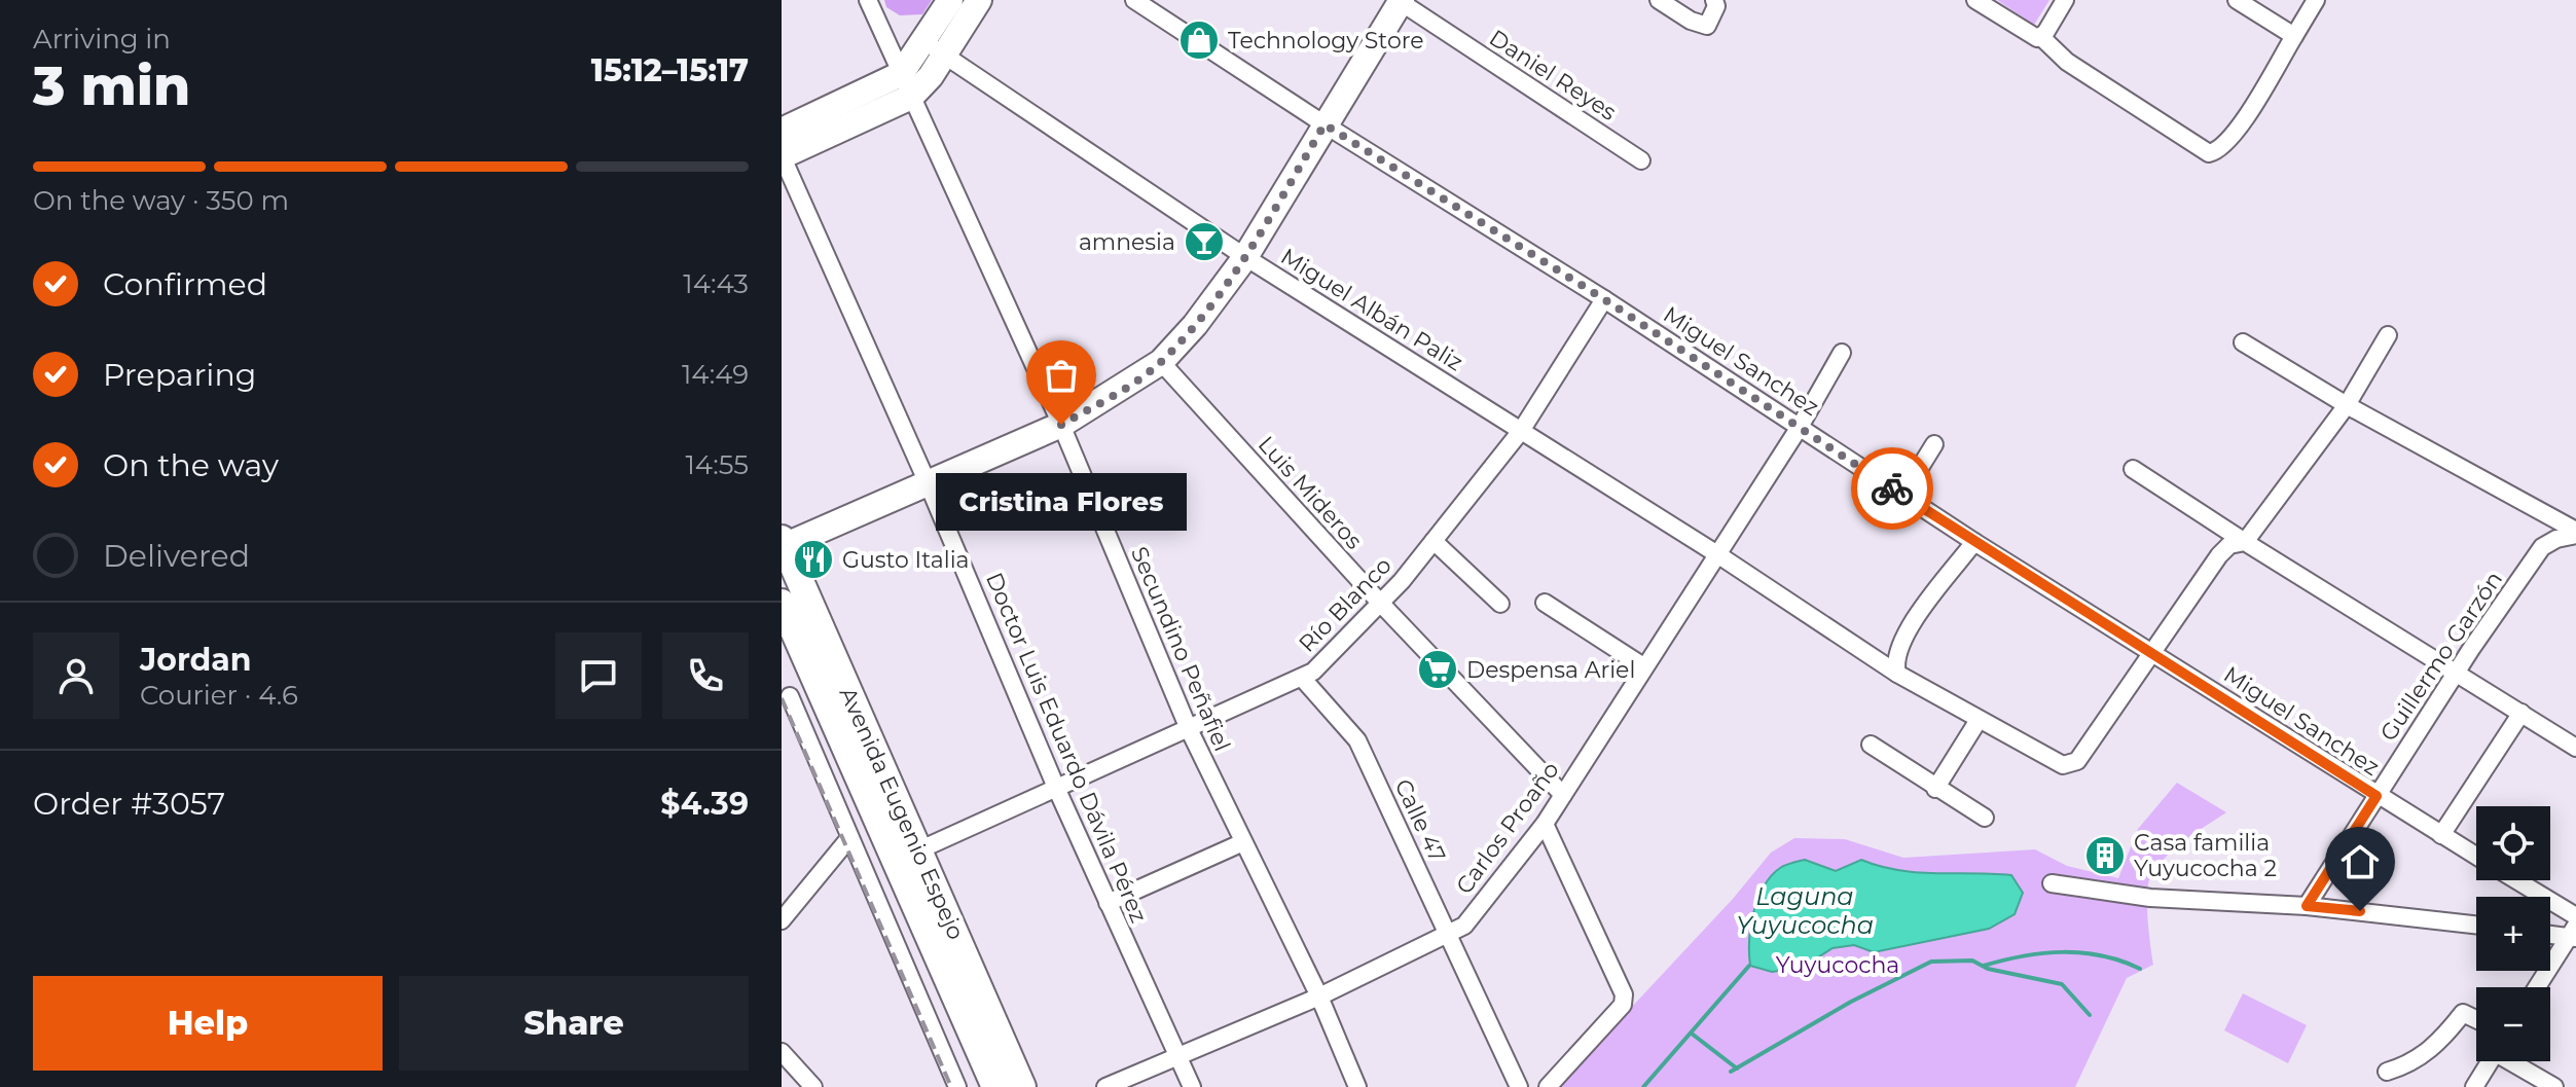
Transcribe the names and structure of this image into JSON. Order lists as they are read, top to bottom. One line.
{"streets":{"main road":["Avenida Eugenio Espejo"],"street":["Daniel Reyes","Miguel Albán Paliz","Miguel Sanchez","Luis Mideros","Río Blanco","Secundino Peñafiel","Guillermo Garzón","Doctor Luis Eduardo Dávila Pérez","Calle 47","Carlos Proaño"]},"crossings":[["Miguel Albán Paliz","Miguel Sanchez"],["Miguel Albán Paliz","Río Blanco"],["Miguel Albán Paliz","Carlos Proaño"],["Miguel Sanchez","Río Blanco"],["Miguel Sanchez","Guillermo Garzón"],["Miguel Sanchez","Carlos Proaño"],["Luis Mideros","Río Blanco"],["Luis Mideros","Carlos Proaño"],["Río Blanco","Secundino Peñafiel"],["Río Blanco","Doctor Luis Eduardo Dávila Pérez"],["Río Blanco","Avenida Eugenio Espejo"],["Río Blanco","Calle 47"],["Secundino Peñafiel","Carlos Proaño"],["Doctor Luis Eduardo Dávila Pérez","Carlos Proaño"],["Calle 47","Carlos Proaño"]],"water":["Laguna Yuyucocha"],"parks":["Yuyucocha"],"places":{"shop":["Technology Store"],"bar":["amnesia"],"other":["Cristina Flores"],"restaurant":["Gusto Italia"],"supermarket":["Despensa Ariel"],"building":["Casa familia Yuyucocha 2"]},"page":{"heading":["3 min","Arriving in","15:12–15:17"],"panel":["Jordan","Courier · 4.6","Order #3057","$4.39"],"bar":"On the way · 350 m","list":[["Confirmed","14:43"],["Preparing","14:49"],["On the way","14:55"],"Delivered"],"bubble":"Cristina Flores","map_buttons":["+","−"],"buttons":["Help","Share"]}}
